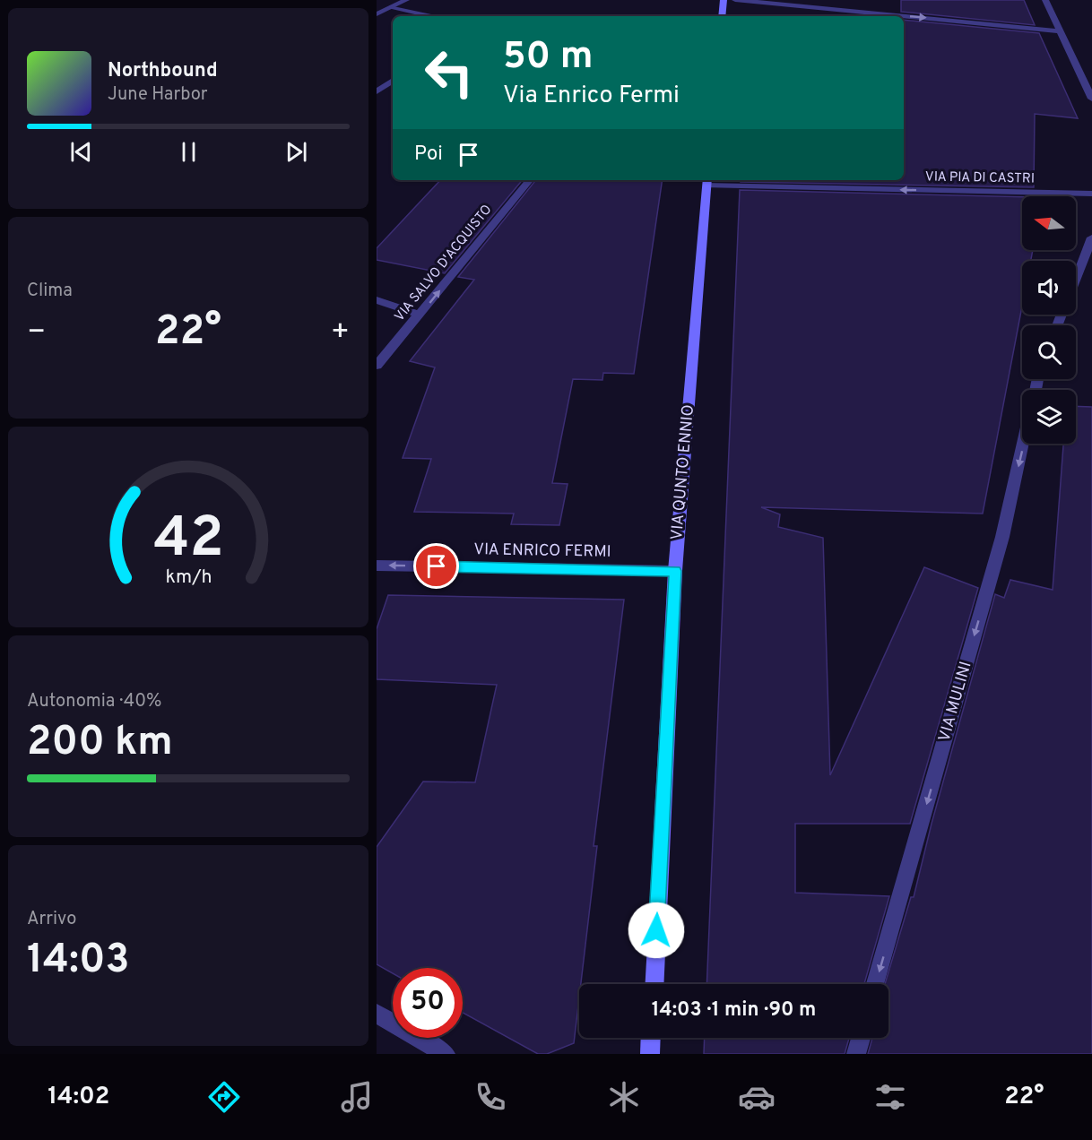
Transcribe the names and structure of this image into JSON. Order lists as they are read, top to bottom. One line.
{"streets":{"main road":["VIA QUNTO ENNIO"],"street":["VIA PIA DI CASTRI","VIA SALVO D'ACQUISTO","VIA ENRICO FERMI","VIA MULINI"]},"crossings":[["VIA PIA DI CASTRI","VIA QUNTO ENNIO"],["VIA QUNTO ENNIO","VIA ENRICO FERMI"]],"one_way":["VIA PIA DI CASTRI","VIA SALVO D'ACQUISTO","VIA ENRICO FERMI","VIA MULINI"],"north":"left","page":{"turn":["50 m","Via Enrico Fermi"],"song":["Northbound","June Harbor"],"then":"Poi","tile":["Clima",["Autonomia · 40%","200 km"],["Arrivo","14:03"]],"heat":["−","22°","+"],"limit":"50","trip":"14:03 · 1 min · 90 m","tabs":["14:02","22°"],"gauge":["42","km/h"]}}
